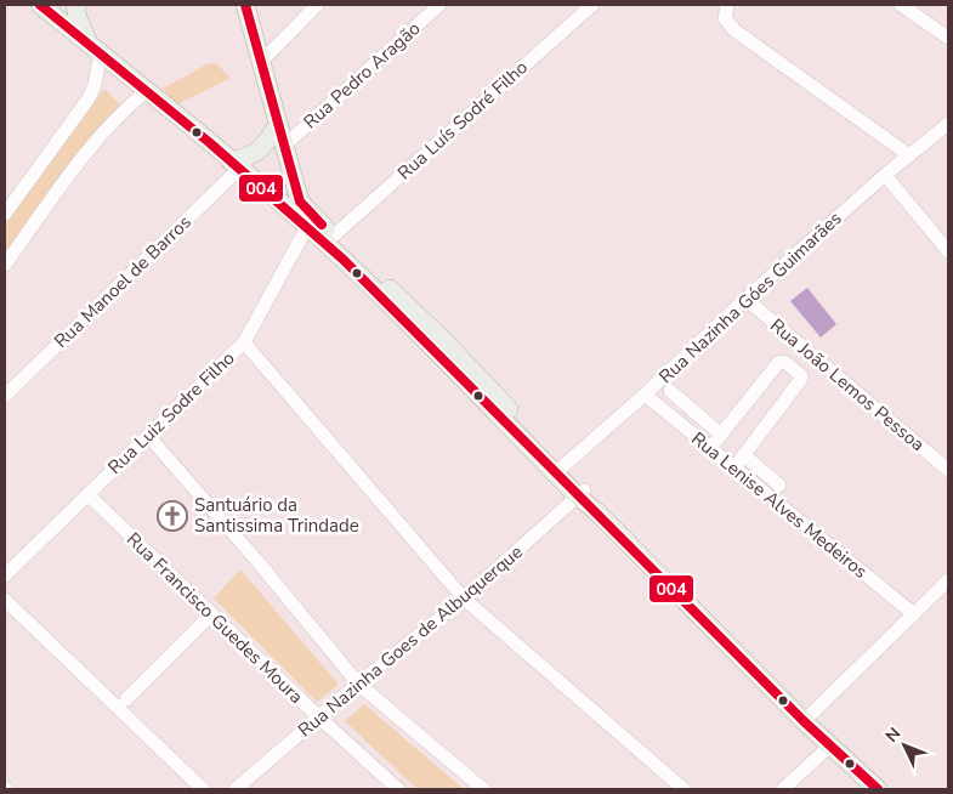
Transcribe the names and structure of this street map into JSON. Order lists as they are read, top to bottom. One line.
{"streets":{"street":["Rua Pedro Aragão","Rua Luís Sodré Filho","Rua Manoel de Barros","Rua Nazinha Góes Guimarães","Rua João Lemos Pessoa","Rua Luiz Sodre Filho","Rua Lenise Alves Medeiros","Rua Francisco Guedes Moura","Rua Nazinha Goes de Albuquerque"]},"crossings":[["Rua Nazinha Góes Guimarães","Rua João Lemos Pessoa"],["Rua Nazinha Góes Guimarães","Rua Lenise Alves Medeiros"],["Rua Luiz Sodre Filho","Rua Francisco Guedes Moura"],["Rua Francisco Guedes Moura","Rua Nazinha Goes de Albuquerque"]],"places":{"church":["Santuário da Santissima Trindade"]},"lines":["transit line 004"],"north":"top left"}
